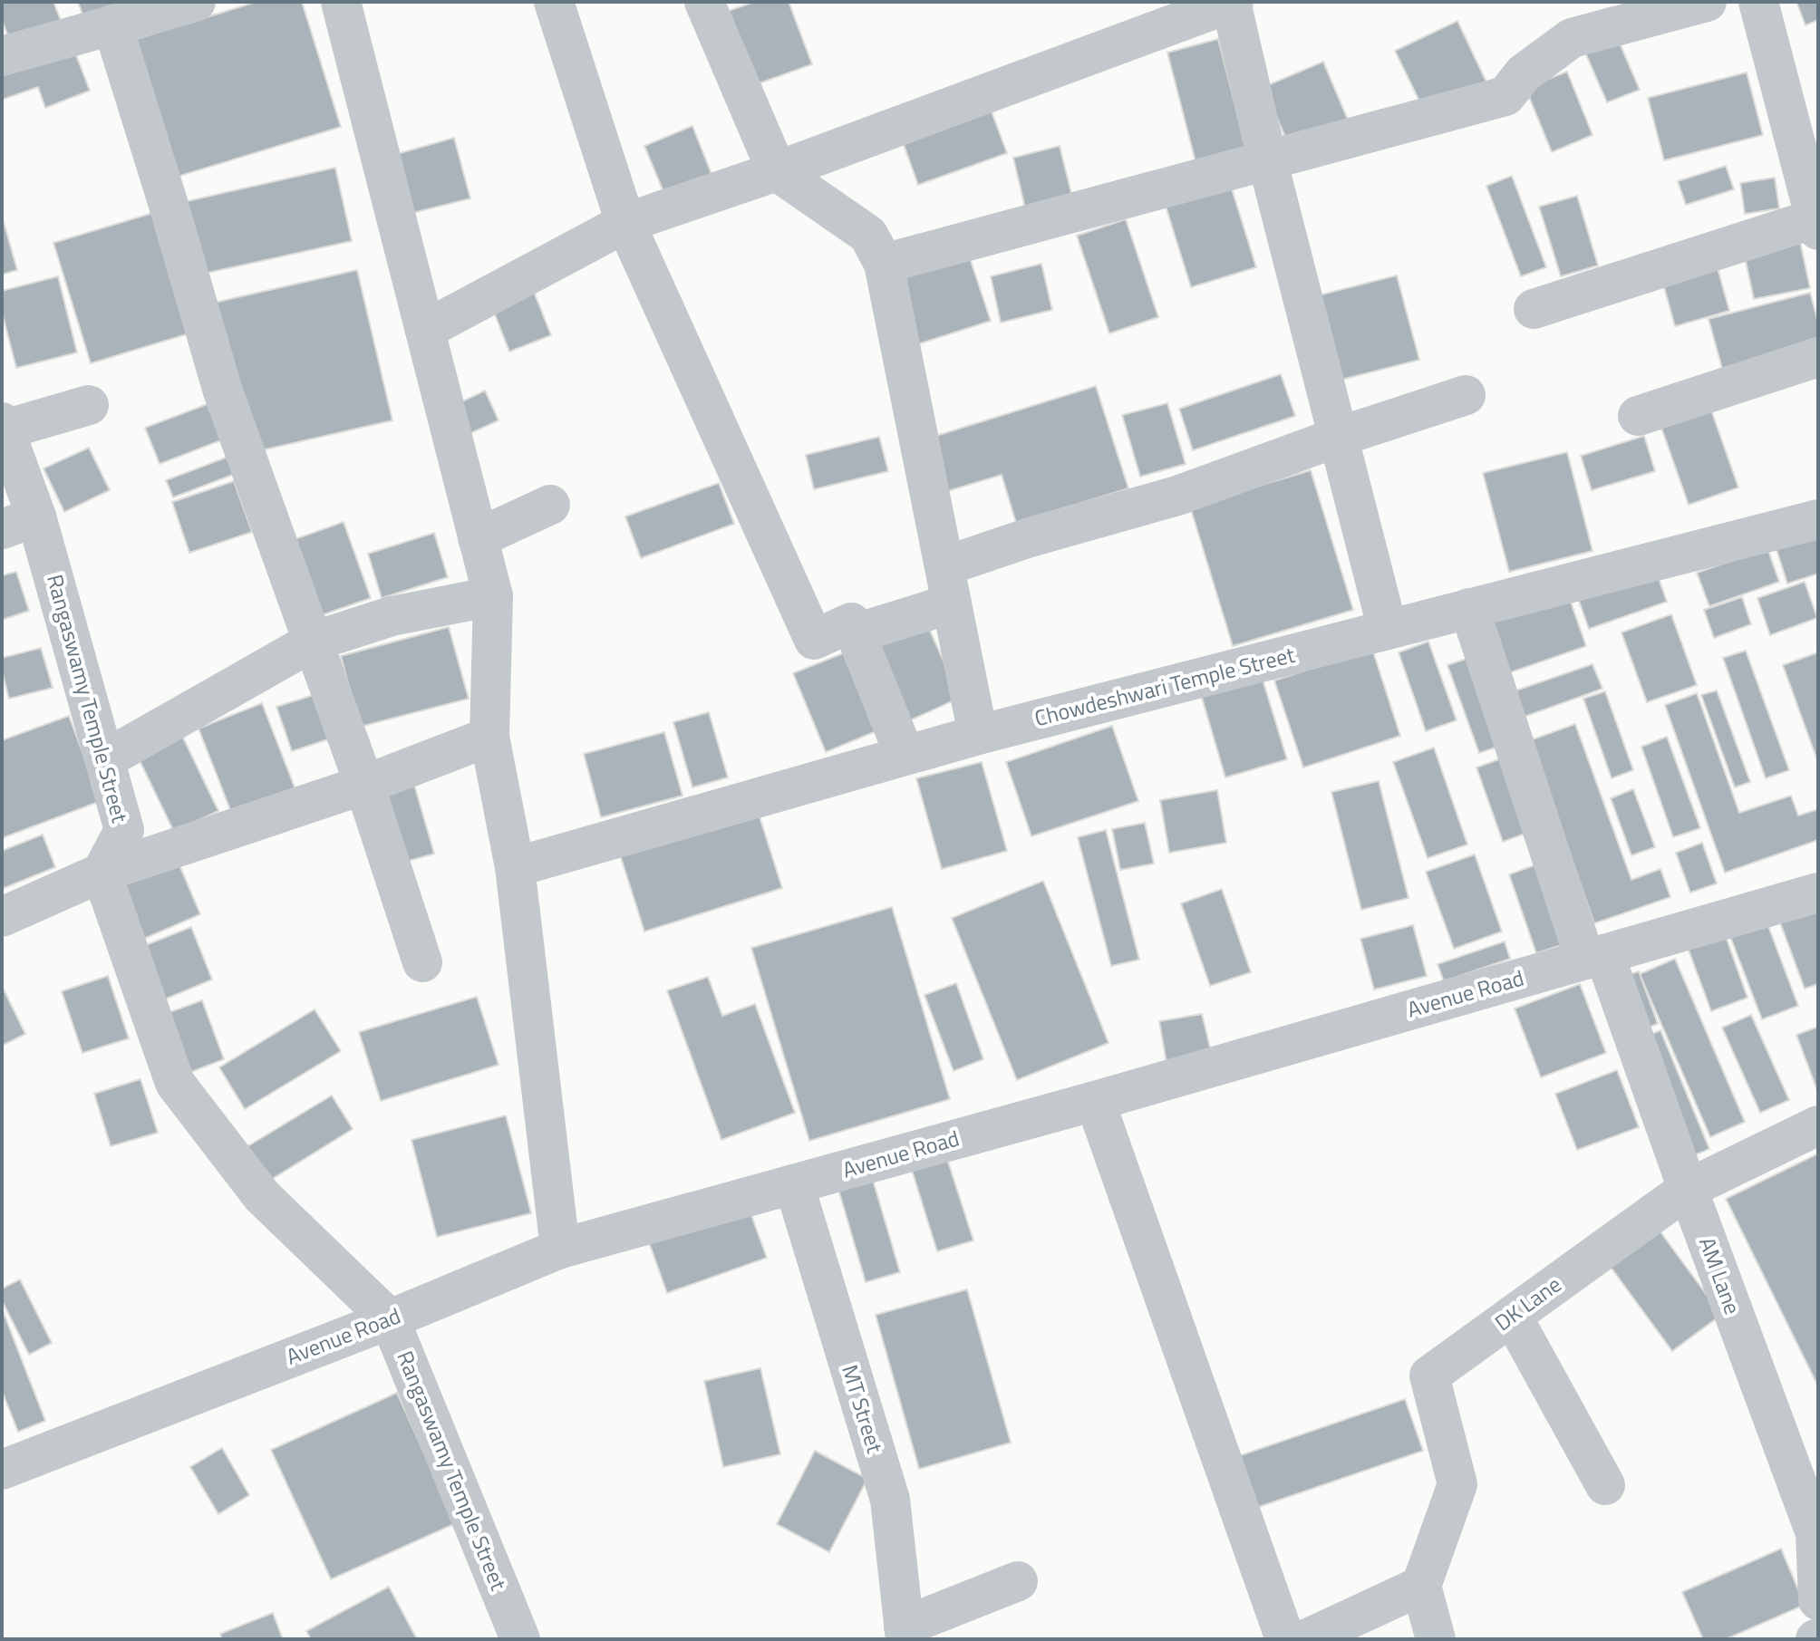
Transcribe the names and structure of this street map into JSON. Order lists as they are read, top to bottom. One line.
{"streets":{"street":["Chowdeshwari Temple Street","Rangaswamy Temple Street","Avenue Road","AM Lane","DK Lane","MT Street"]},"crossings":[["Chowdeshwari Temple Street","AM Lane"],["Rangaswamy Temple Street","Avenue Road"],["Avenue Road","AM Lane"],["Avenue Road","MT Street"],["AM Lane","DK Lane"]]}
